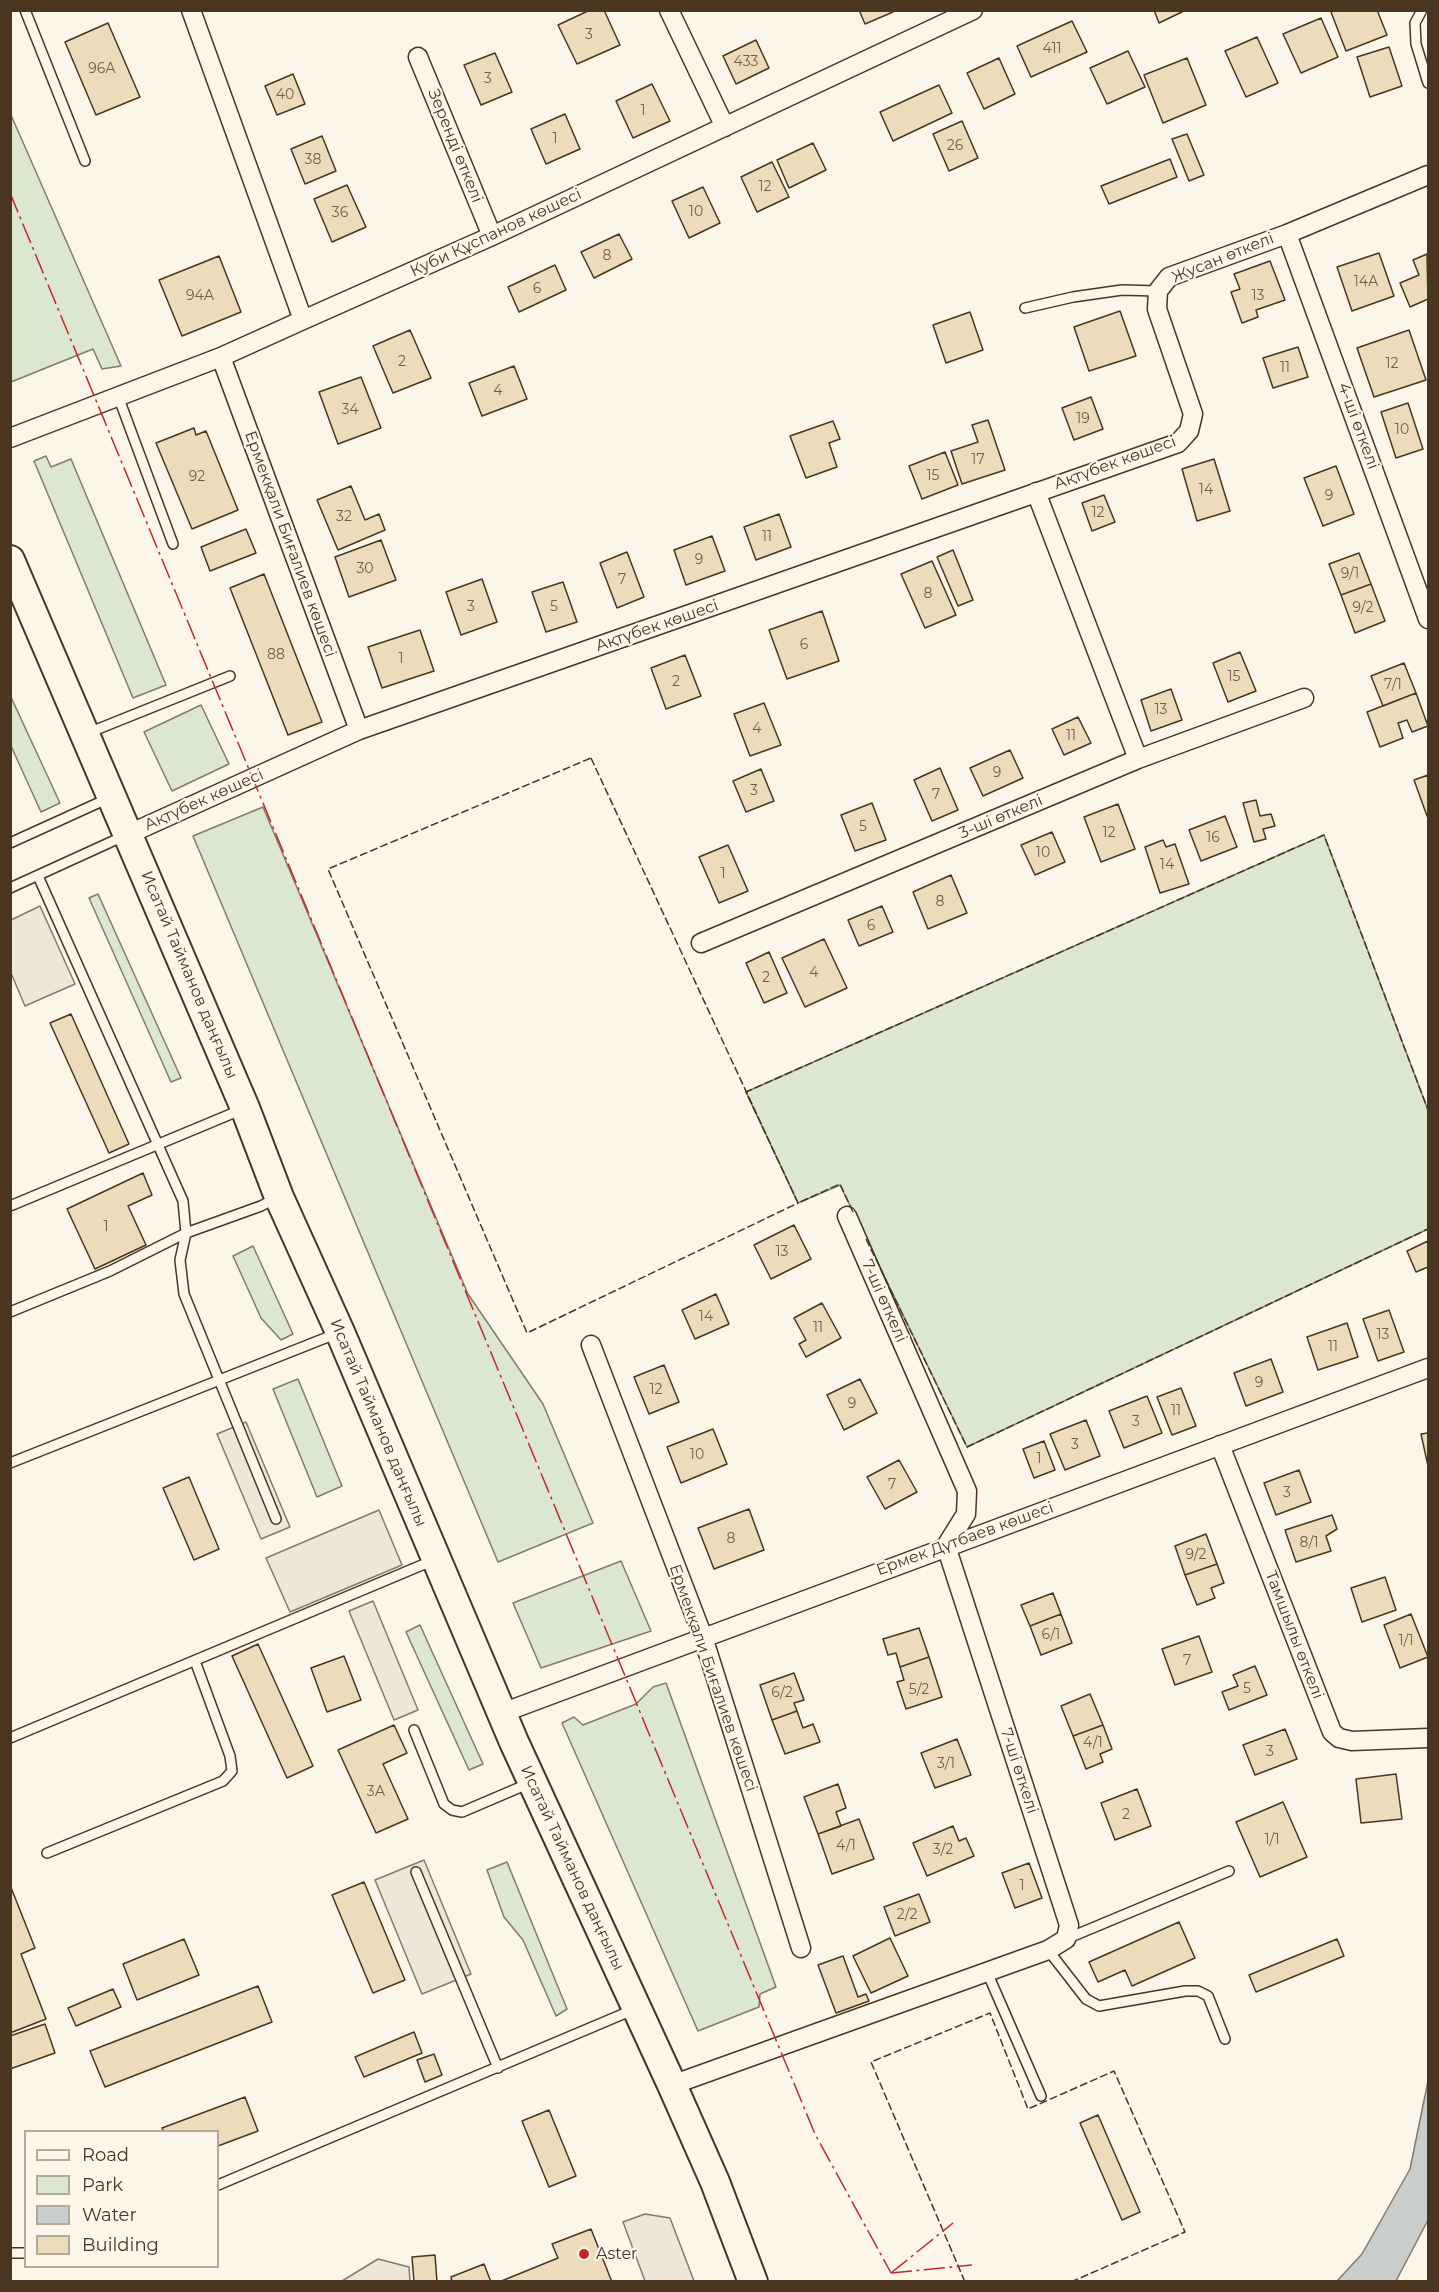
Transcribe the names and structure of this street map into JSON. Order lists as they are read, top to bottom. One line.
{"streets":{"main road":["Исатай Тайманов даңғылы"],"street":["Зеренді өткелі","Куби Құспанов көшесi","Жусан өткелі","4-шi өткелi","Ақтүбек көшесi","Ермекқали Биғалиев көшесі","3-шi өткелi","7-шi өткелi","Ермек Дүтбаев көшесi","Тамшылы өткелі"]},"crossings":[["Зеренді өткелі","Куби Құспанов көшесi"],["Куби Құспанов көшесi","Ермекқали Биғалиев көшесі"],["Жусан өткелі","4-шi өткелi"],["Жусан өткелі","Ақтүбек көшесi"],["Ақтүбек көшесi","Ермекқали Биғалиев көшесі"],["Ақтүбек көшесi","Исатай Тайманов даңғылы"],["Ермекқали Биғалиев көшесі","Ермек Дүтбаев көшесi"],["Исатай Тайманов даңғылы","Ермек Дүтбаев көшесi"],["7-шi өткелi","Ермек Дүтбаев көшесi"],["Ермек Дүтбаев көшесi","Тамшылы өткелі"]],"places":["Aster"],"house_numbers":["3","411","433","96А","3","40","1","1","26","38","12","10","36","8","14А","6","94А","13","2","12","11","4","34","19","10","17","15","92","14","9","12","32","11","9","30","9/1","7","8","3","5","9/2","6","88","1","15","2","7/1","13","4","11","9","3","7","5","12","16","10","14","1","8","6","4","2","1","13","14","11","13","11","9","12","9","11","3","3","10","1","7","3","8","8/1","9/2","6/1","1/1","7","5","5/2","6/2","4/1","3","3/1","3А","2","1/1","4/1","3/2","1","2/2"],"legend":["Road","Park","Water","Building"]}
